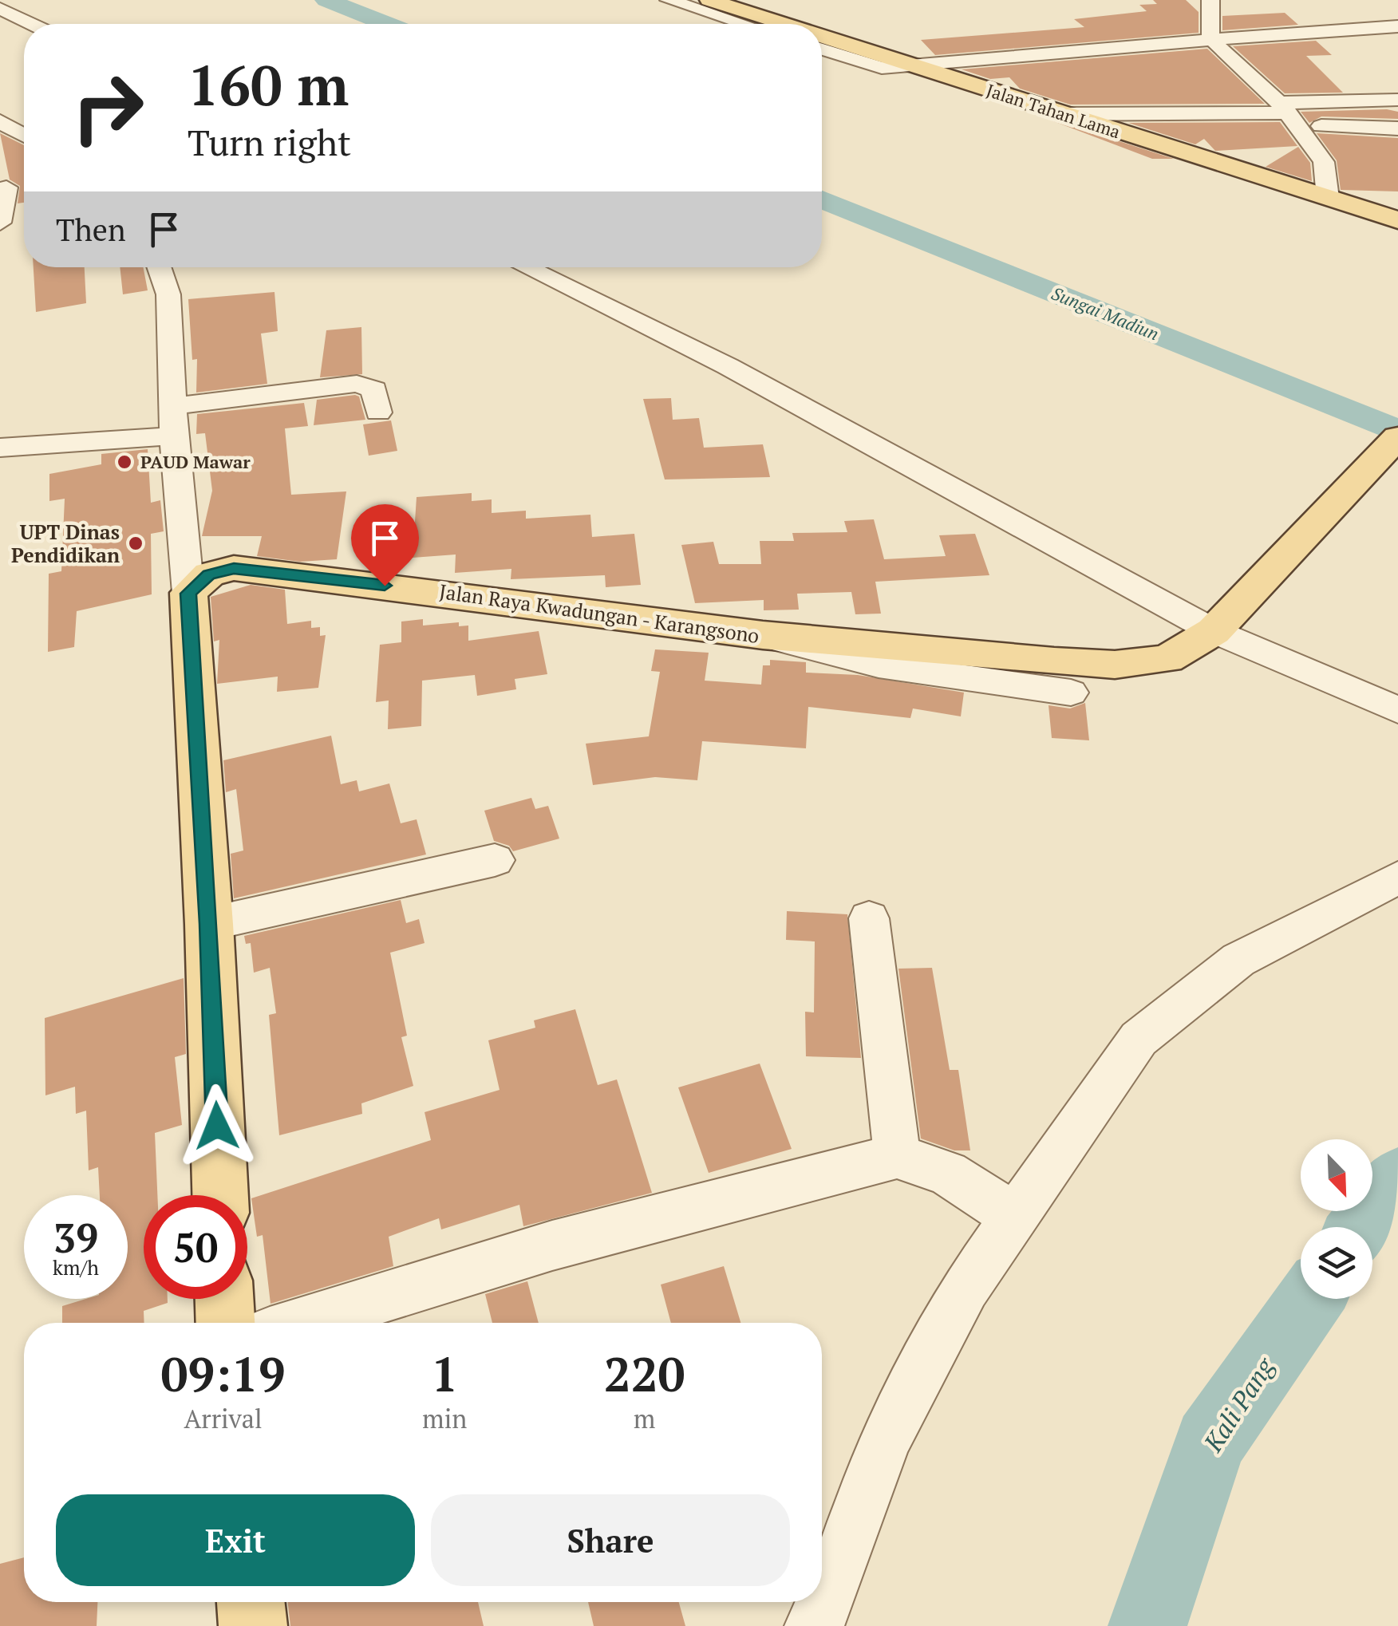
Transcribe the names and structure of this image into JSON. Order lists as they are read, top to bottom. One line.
{"streets":{"main road":["Jalan Tahan Lama","Jalan Raya Kwadungan - Karangsono"]},"water":["Sungai Madiun","Kali Pang"],"places":["PAUD Mawar","UPT Dinas Pendidikan"],"north":"bottom right","page":{"turn":["160 m","Turn right"],"then":"Then","speed":"39 km/h","limit":"50","eta":["09:19","Arrival","1","min","220","m"],"buttons":["Exit","Share"]}}
